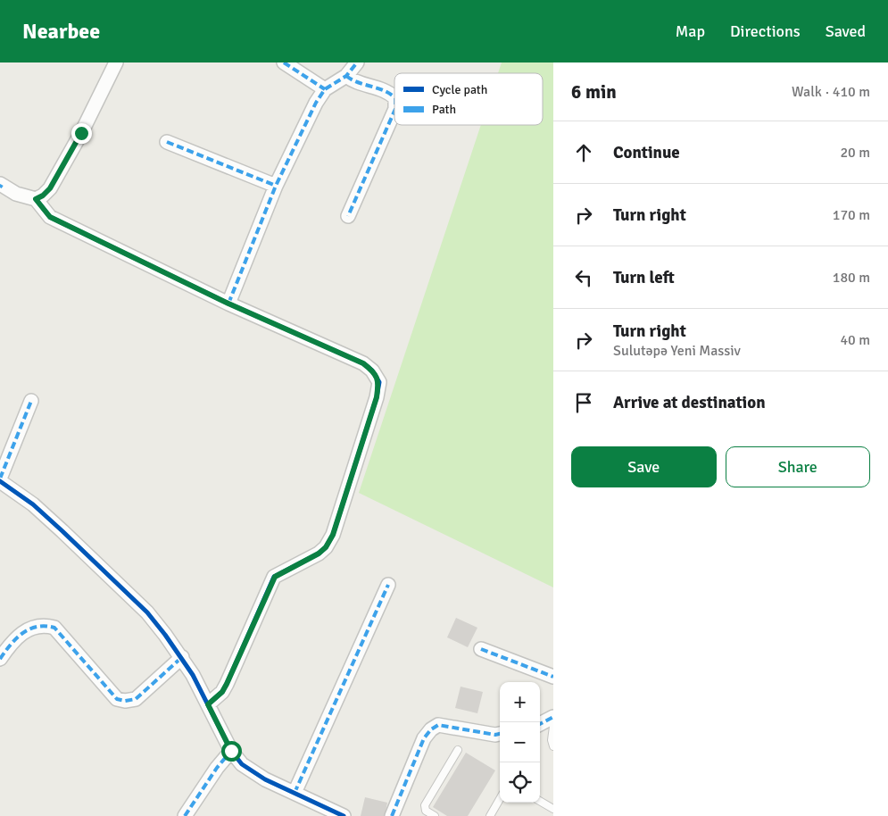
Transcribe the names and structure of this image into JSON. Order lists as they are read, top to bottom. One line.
{"legend":["Cycle path","Path"],"page":{"header":"Nearbee","nav":["Map","Directions","Saved"],"heading":["6 min","Walk · 410 m"],"list":[["Continue","20 m"],["Turn right","170 m"],["Turn left","180 m"],["Turn right","Sulutəpə Yeni Massiv","40 m"],"Arrive at destination"],"buttons":["Save","Share"],"map_buttons":["+","−"]}}
